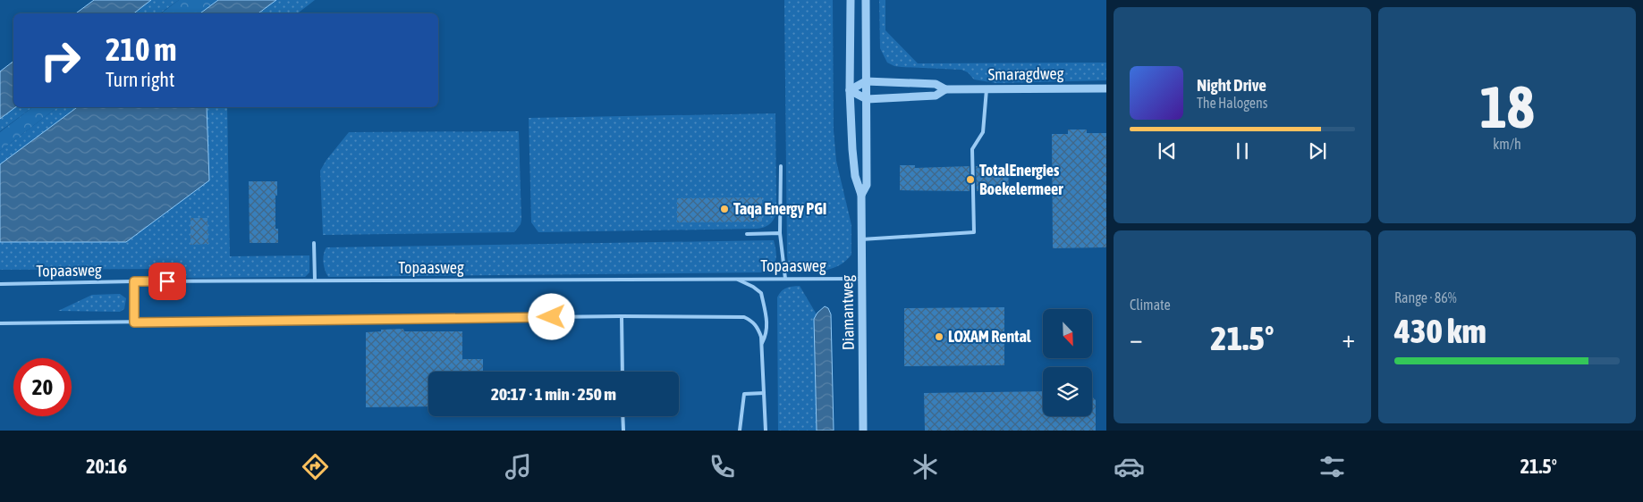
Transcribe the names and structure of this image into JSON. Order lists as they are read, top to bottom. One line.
{"streets":{"street":["Smaragdweg","Diamantweg"],"lane":["Topaasweg"]},"crossings":[["Smaragdweg","Diamantweg"],["Topaasweg","Diamantweg"]],"places":["TotalEnergies Boekelermeer","Taqa Energy PGI","LOXAM Rental"],"north":"bottom right","page":{"tile":[["18","km/h"],"Climate",["Range · 86%","430 km"]],"turn":["210 m","Turn right"],"song":["Night Drive","The Halogens"],"heat":["−","21.5°","+"],"limit":"20","trip":"20:17 · 1 min · 250 m","tabs":["20:16","21.5°"]}}
